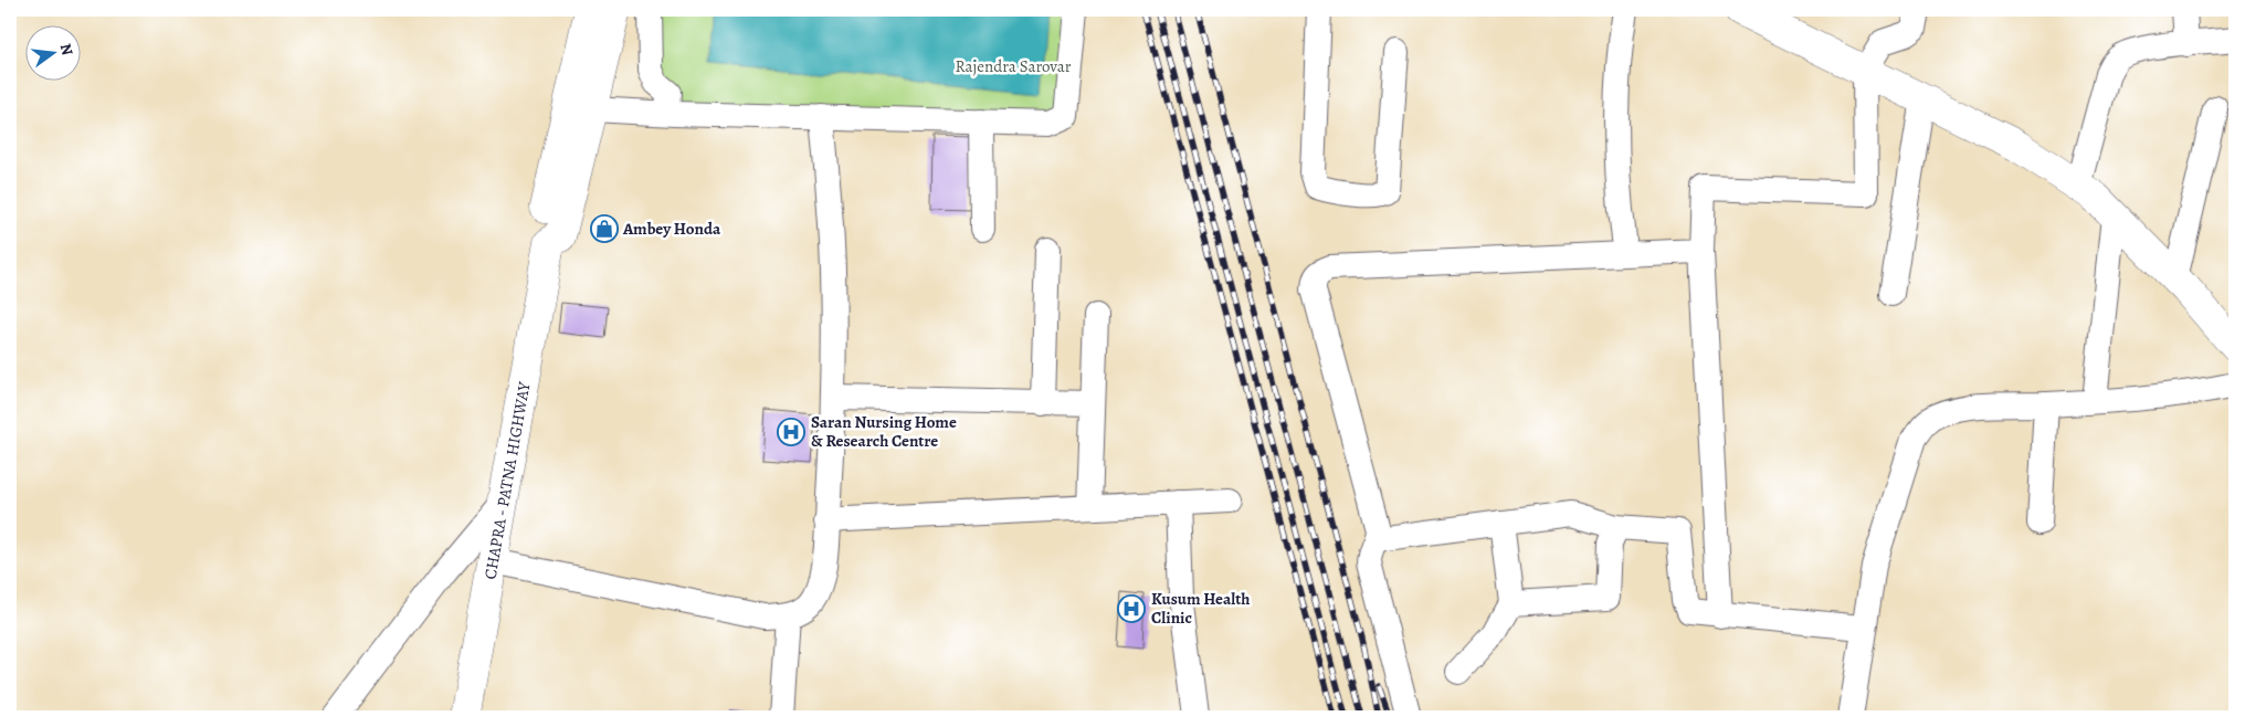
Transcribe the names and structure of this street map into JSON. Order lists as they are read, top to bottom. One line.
{"streets":{"main road":["CHAPRA - PATNA HIGHWAY"]},"parks":["Rajendra Sarovar"],"places":{"shop":["Ambey Honda"],"hospital":["Saran Nursing Home & Research Centre","Kusum Health Clinic"]},"north":"right"}
